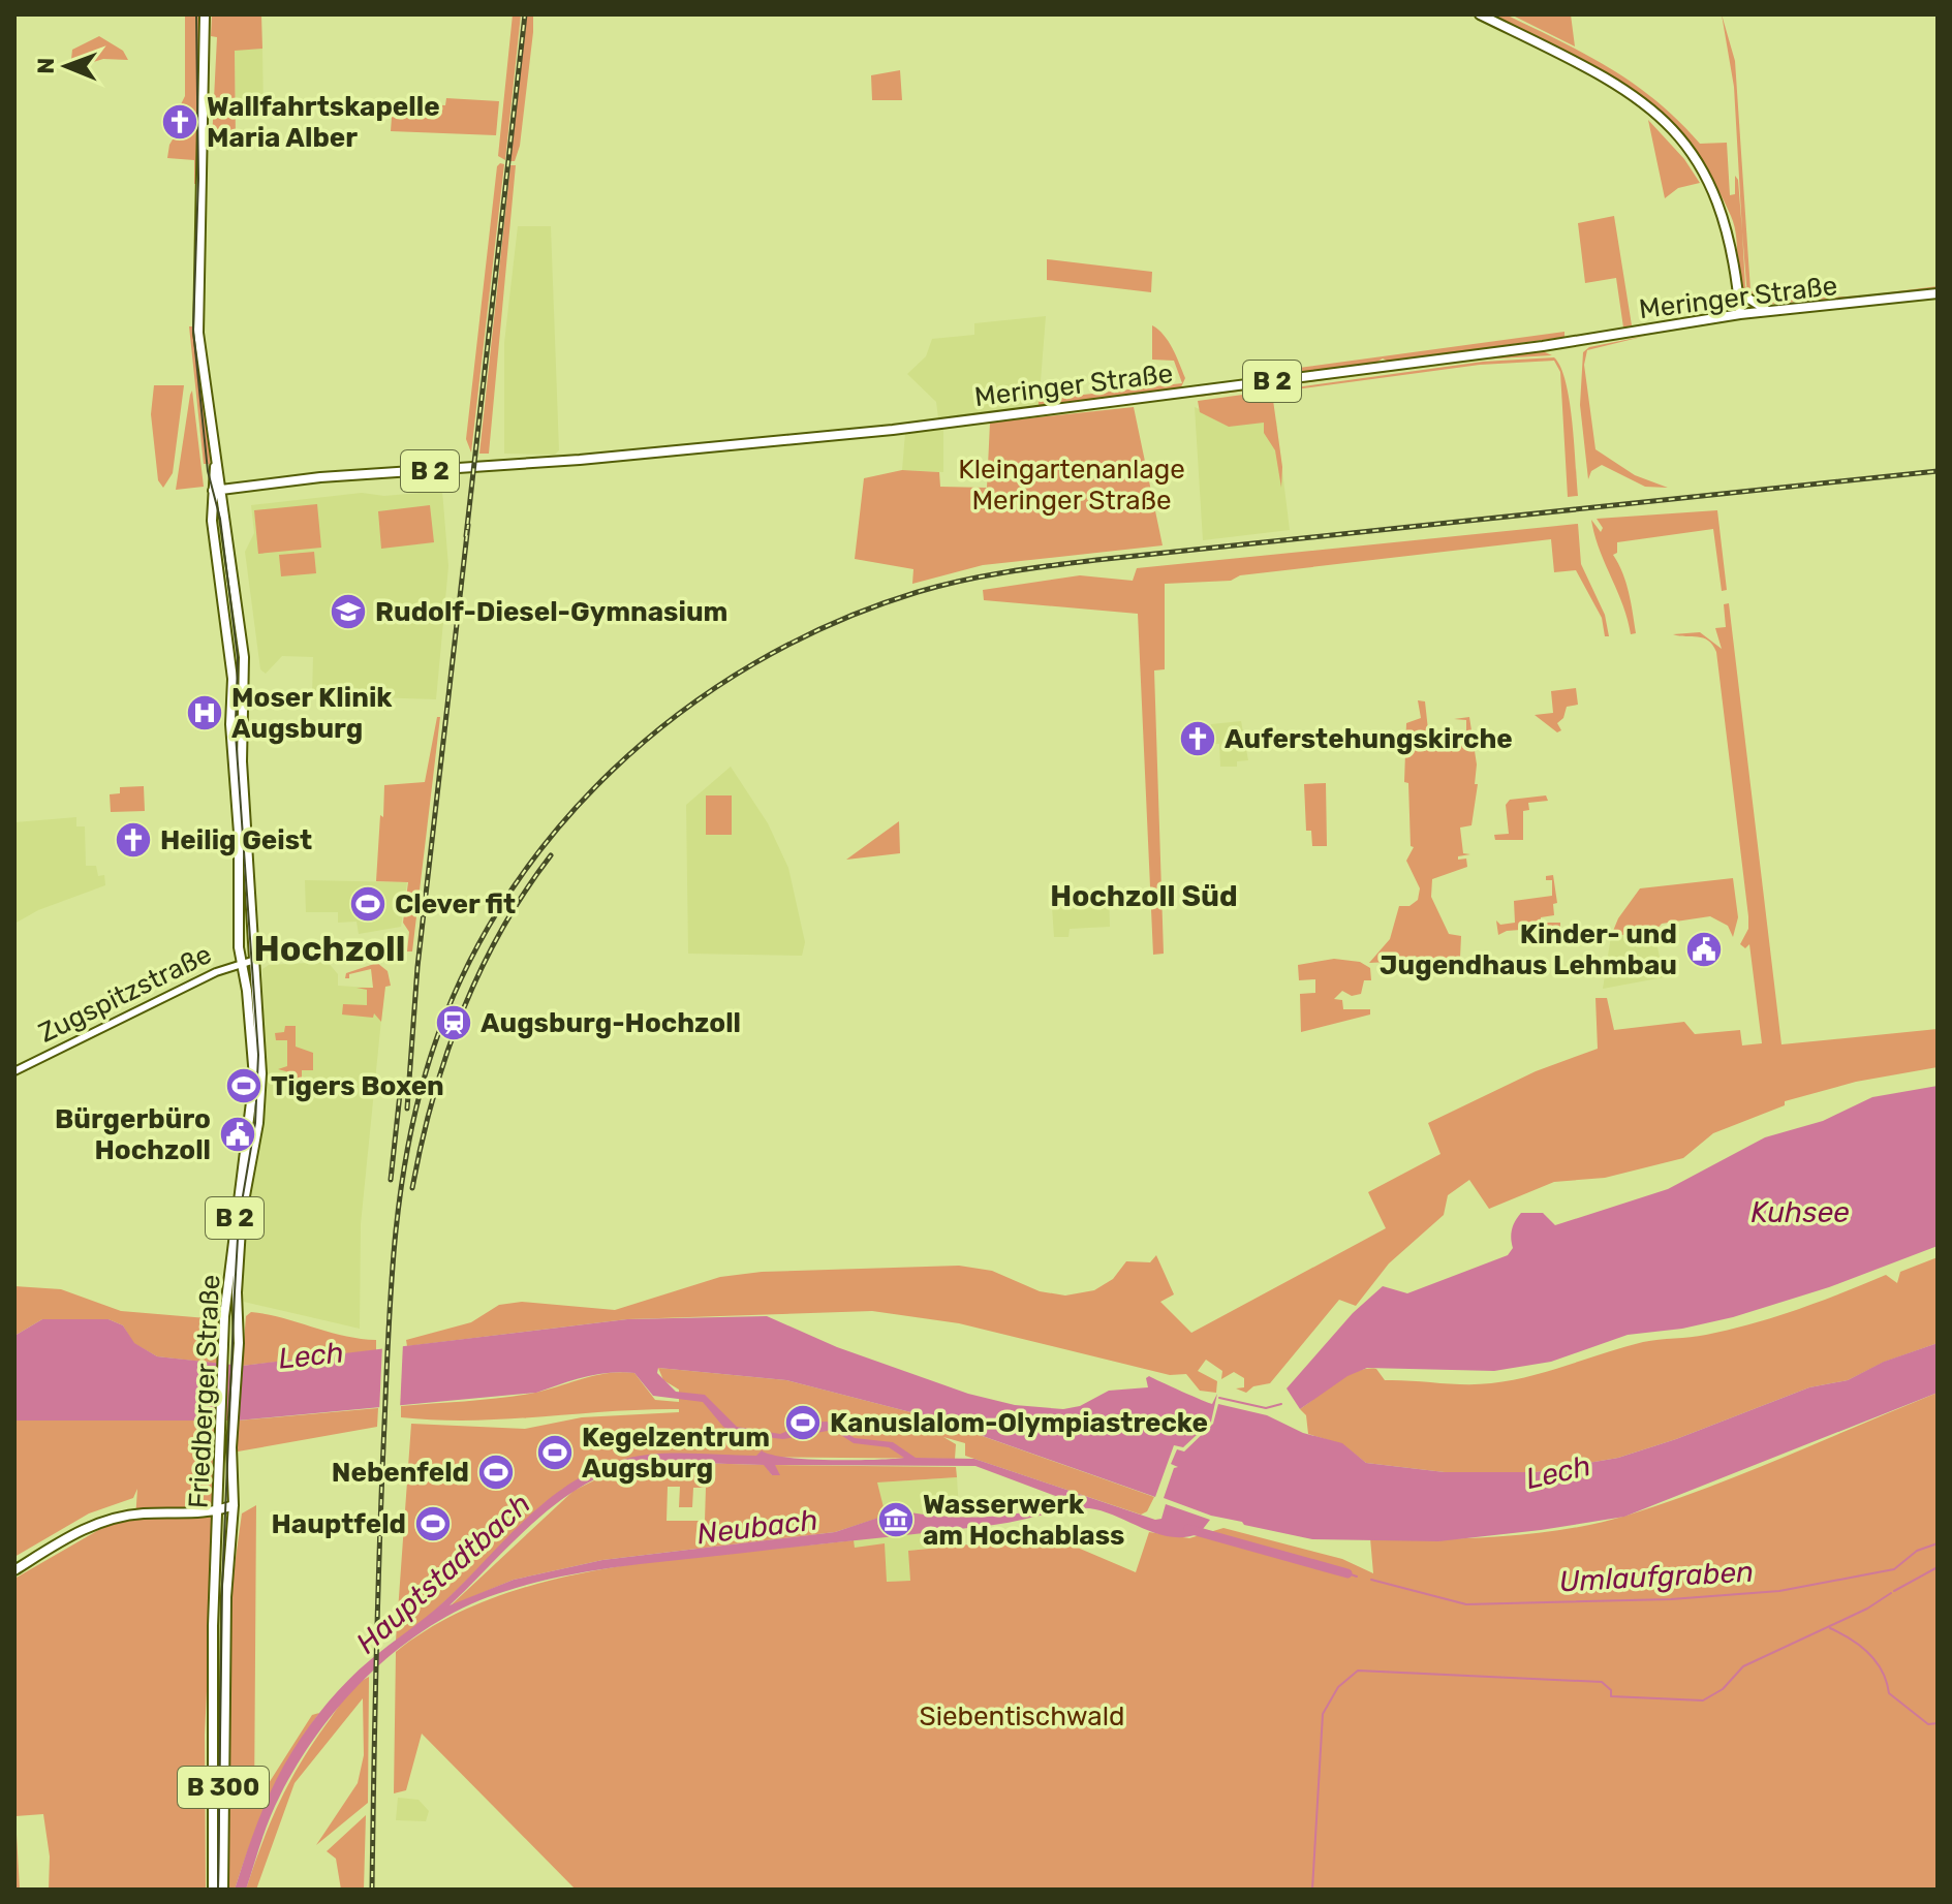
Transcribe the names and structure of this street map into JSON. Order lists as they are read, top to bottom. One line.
{"streets":{"main road":["Meringer Straße","B 2","Friedberger Straße","B 300"],"street":["Zugspitzstraße"]},"crossings":[["Meringer Straße","Friedberger Straße"],["Zugspitzstraße","Friedberger Straße"]],"districts":["Hochzoll Süd","Hochzoll"],"water":["Kuhsee","Lech","Neubach","Hauptstadtbach","Umlaufgraben"],"parks":["Kleingartenanlage Meringer Straße","Siebentischwald"],"places":{"church":["Wallfahrtskapelle Maria Alber","Auferstehungskirche","Heilig Geist"],"school or university":["Rudolf-Diesel-Gymnasium"],"hospital":["Moser Klinik Augsburg"],"sports":["Clever fit","Tigers Boxen","Kanuslalom-Olympiastrecke","Kegelzentrum Augsburg","Nebenfeld","Hauptfeld"],"public building":["Kinder- und Jugendhaus Lehmbau","Bürgerbüro Hochzoll"],"station":["Augsburg-Hochzoll"],"museum":["Wasserwerk am Hochablass"]},"north":"left"}
